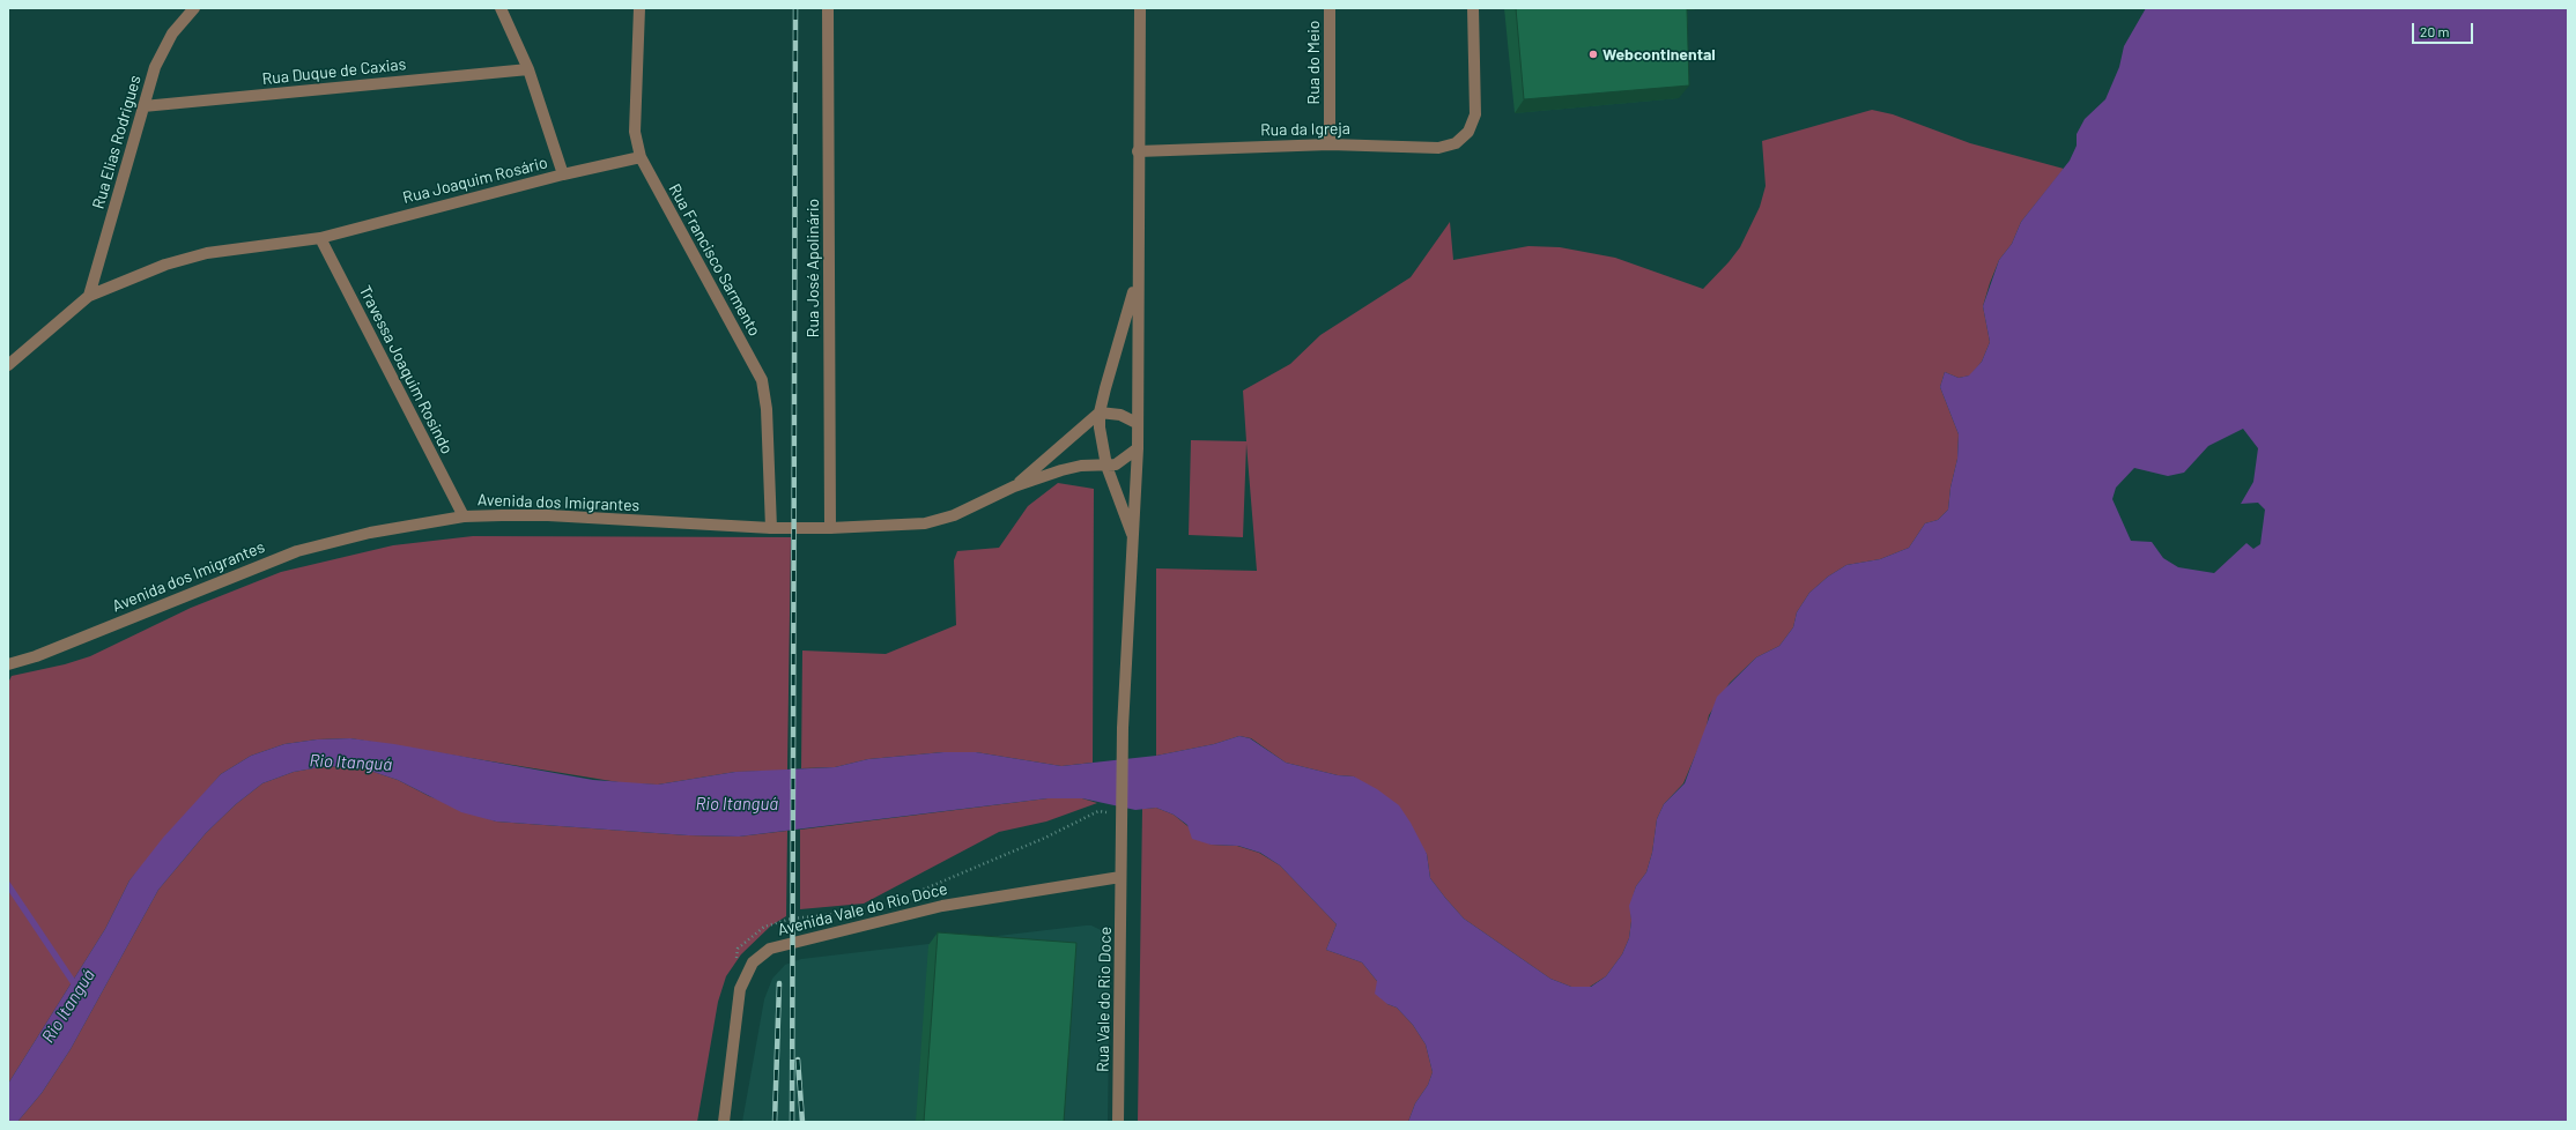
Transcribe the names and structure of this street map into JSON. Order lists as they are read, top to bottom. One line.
{"streets":{"street":["Rua do Meio","Rua Duque de Caxias","Rua da Igreja","Rua Elias Rodrigues","Rua Joaquim Rosário","Rua Francisco Sarmento","Rua José Apolinário","Travessa Joaquim Rosindo","Avenida dos Imigrantes","Avenida Vale do Rio Doce","Rua Vale do Rio Doce"]},"crossings":[["Rua do Meio","Rua da Igreja"],["Rua Duque de Caxias","Rua Elias Rodrigues"],["Rua da Igreja","Rua Vale do Rio Doce"],["Rua Elias Rodrigues","Rua Joaquim Rosário"],["Rua Joaquim Rosário","Rua Francisco Sarmento"],["Rua Joaquim Rosário","Travessa Joaquim Rosindo"],["Rua Francisco Sarmento","Avenida dos Imigrantes"],["Rua José Apolinário","Avenida dos Imigrantes"],["Travessa Joaquim Rosindo","Avenida dos Imigrantes"],["Avenida dos Imigrantes","Rua Vale do Rio Doce"],["Avenida Vale do Rio Doce","Rua Vale do Rio Doce"]],"water":["Rio Itanguá"],"places":["Webcontinental"],"scale_bar":"20 m"}
